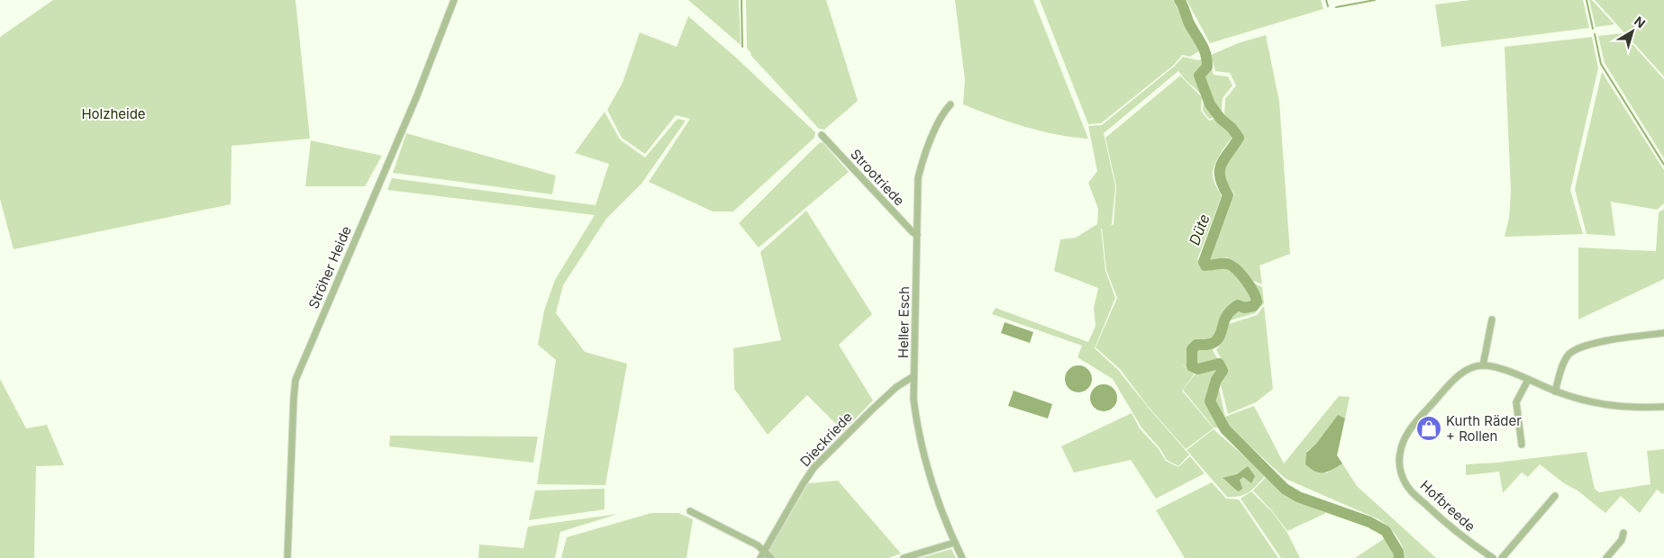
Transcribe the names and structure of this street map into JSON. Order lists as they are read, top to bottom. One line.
{"streets":{"street":["Strootriede","Ströher Heide","Heller Esch","Dieckriede","Hofbreede"]},"crossings":[["Strootriede","Heller Esch"],["Heller Esch","Dieckriede"]],"water":["Düte"],"parks":["Holzheide"],"places":{"shop":["Kurth Räder + Rollen"]},"north":"top right"}
